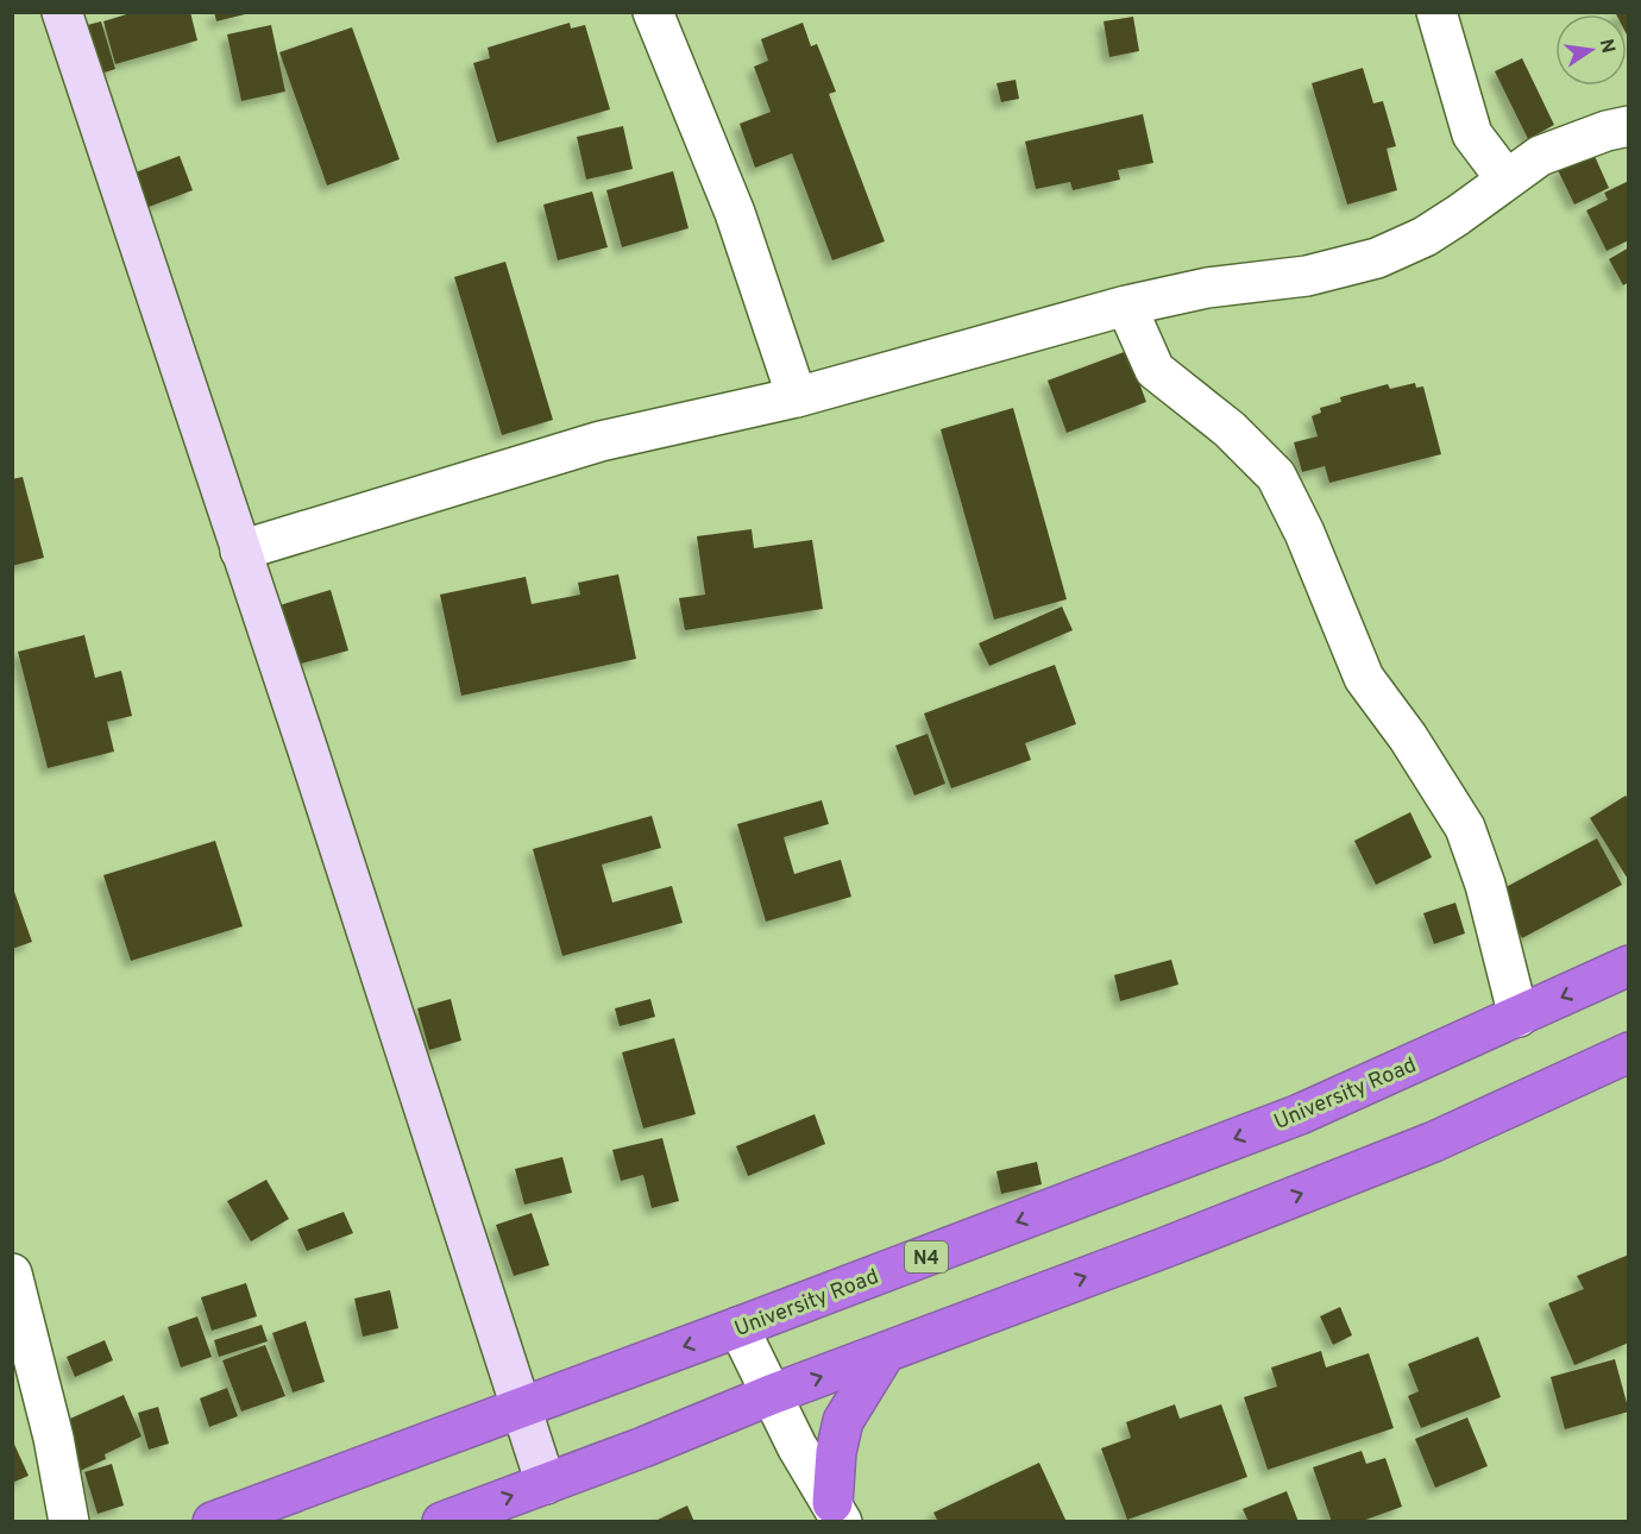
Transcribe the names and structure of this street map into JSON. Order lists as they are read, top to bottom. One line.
{"streets":{"highway":["University Road","N4"]},"north":"right"}
